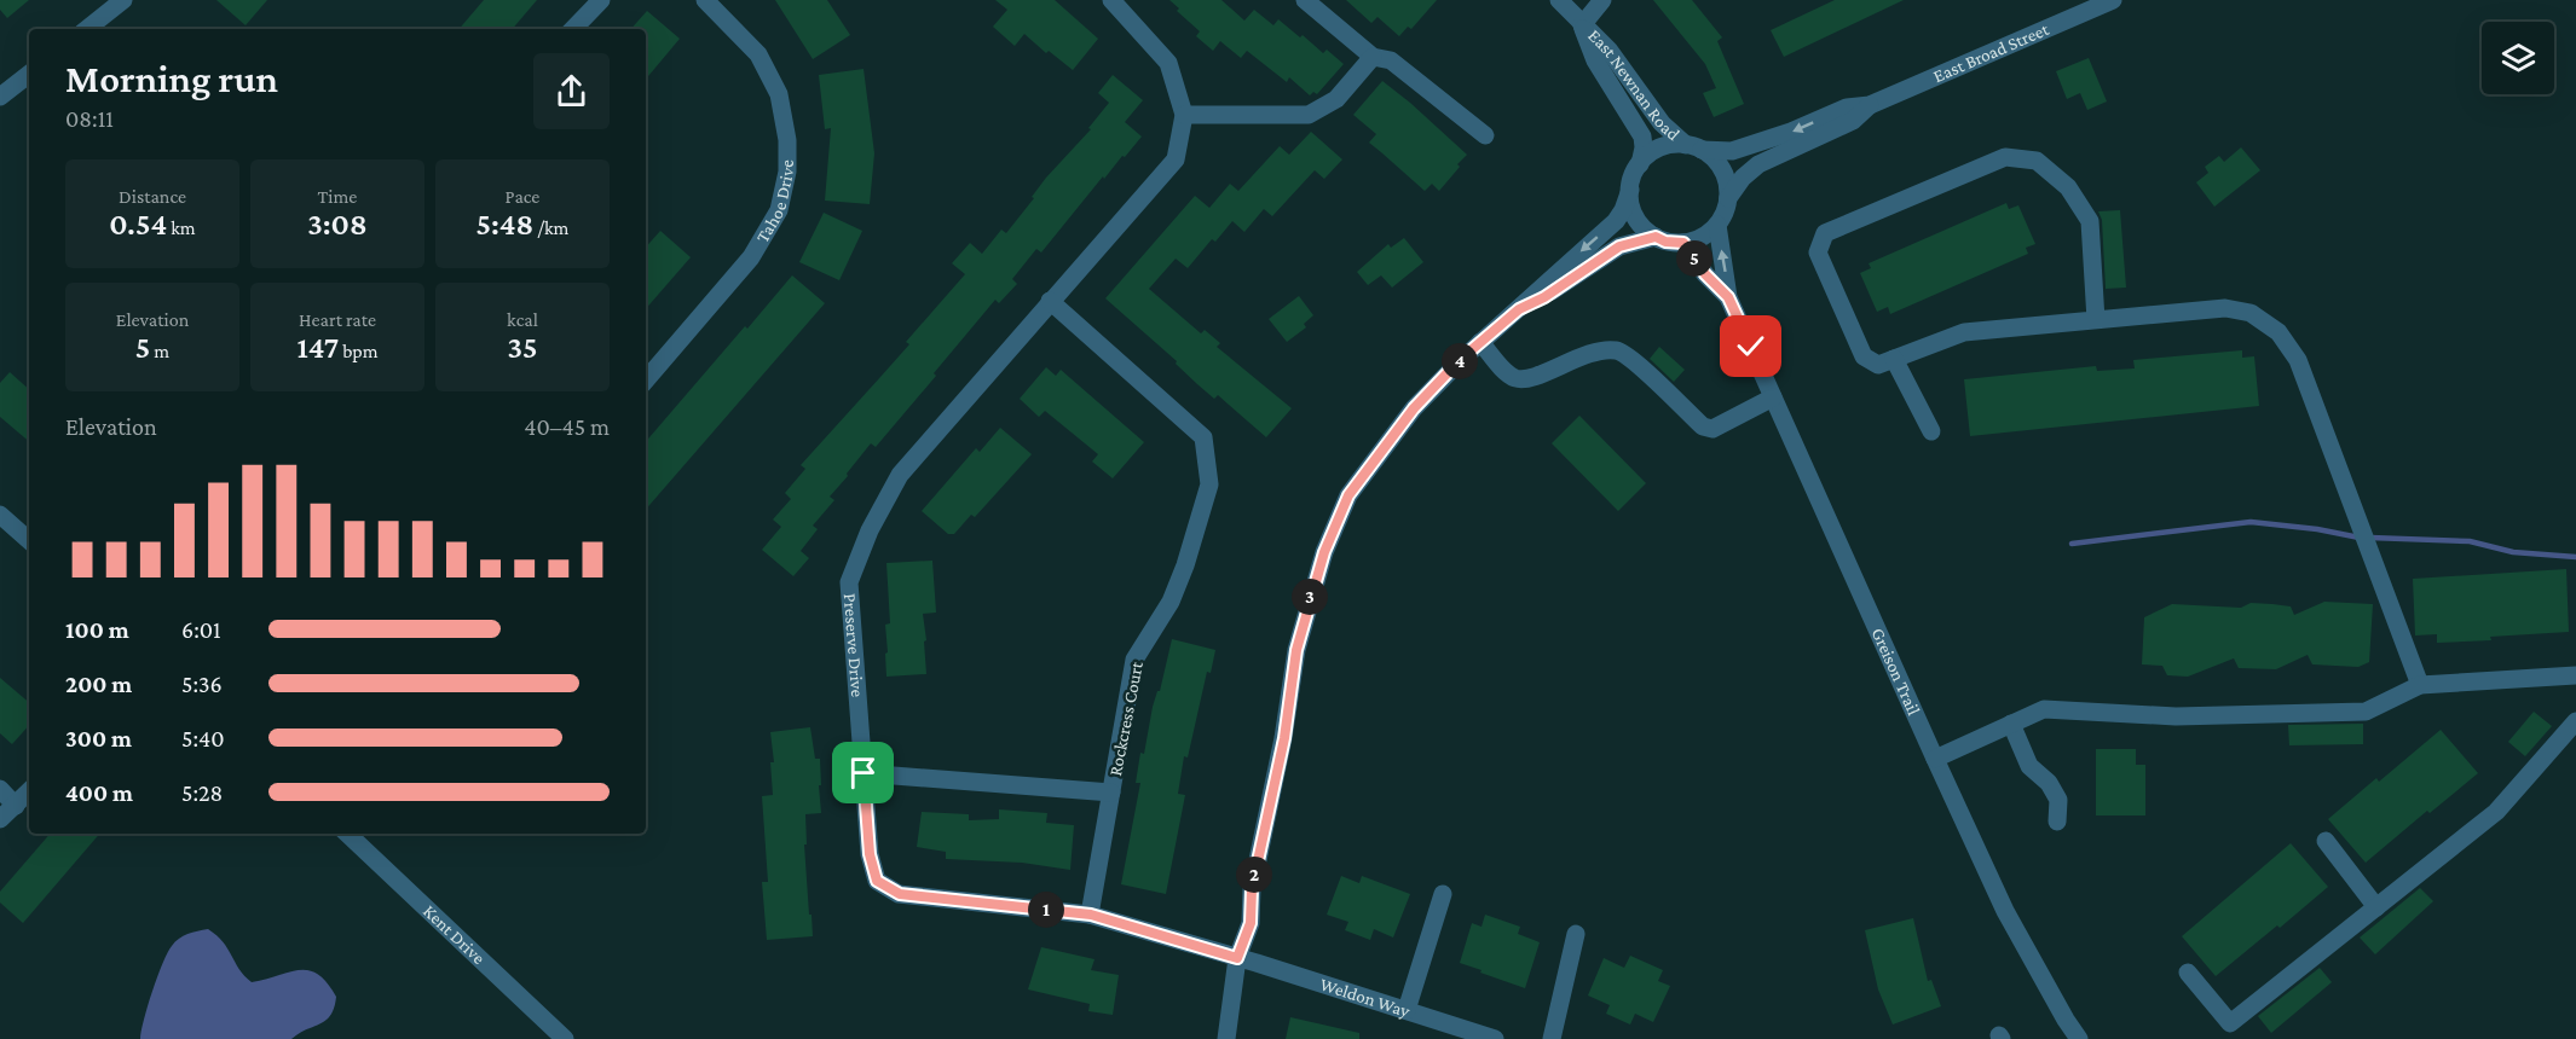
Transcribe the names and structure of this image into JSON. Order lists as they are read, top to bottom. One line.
{"streets":{"street":["East Broad Street","East Newnan Road","Tahoe Drive","Preserve Drive","Greison Trail","Rockcress Court","Kent Drive","Weldon Way"]},"crossings":[["East Broad Street","East Newnan Road"],["East Broad Street","Greison Trail"],["East Newnan Road","Greison Trail"],["Preserve Drive","Rockcress Court"],["Preserve Drive","Weldon Way"]],"page":{"heading":["Morning run","08:11"],"stats":[["Distance","0.54 km"],["Time","3:08"],["Pace","5:48 /km"],["Elevation","5 m"],["Heart rate","147 bpm"],["kcal","35"]],"pins":["5","4","3","2","1"],"chart":["Elevation","40–45 m"],"list":[{"name":"100 m","note":"6:01"},{"name":"200 m","note":"5:36"},{"name":"300 m","note":"5:40"},{"name":"400 m","note":"5:28"}]}}
